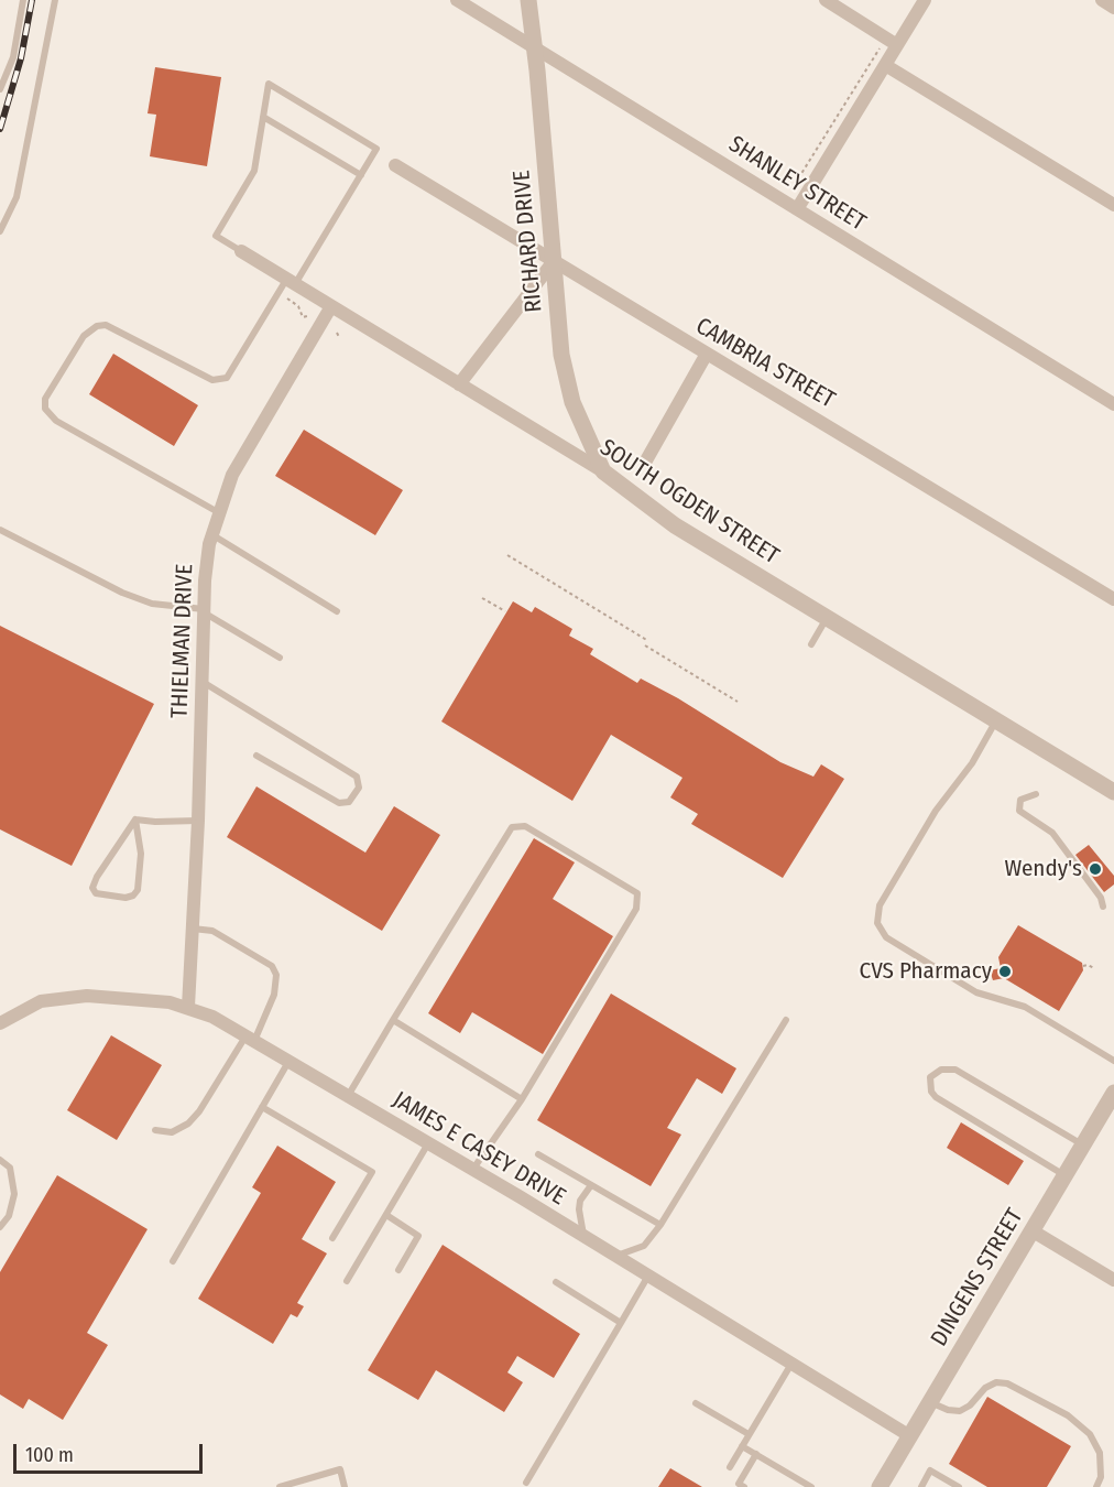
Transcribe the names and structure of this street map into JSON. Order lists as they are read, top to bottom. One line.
{"streets":{"street":["SHANLEY STREET","RICHARD DRIVE","CAMBRIA STREET","SOUTH OGDEN STREET","THIELMAN DRIVE","JAMES E CASEY DRIVE","DINGENS STREET"]},"crossings":[["SHANLEY STREET","RICHARD DRIVE"],["RICHARD DRIVE","CAMBRIA STREET"],["RICHARD DRIVE","SOUTH OGDEN STREET"],["SOUTH OGDEN STREET","THIELMAN DRIVE"],["THIELMAN DRIVE","JAMES E CASEY DRIVE"],["JAMES E CASEY DRIVE","DINGENS STREET"]],"places":["Wendy's","CVS Pharmacy"],"scale_bar":"100 m"}
